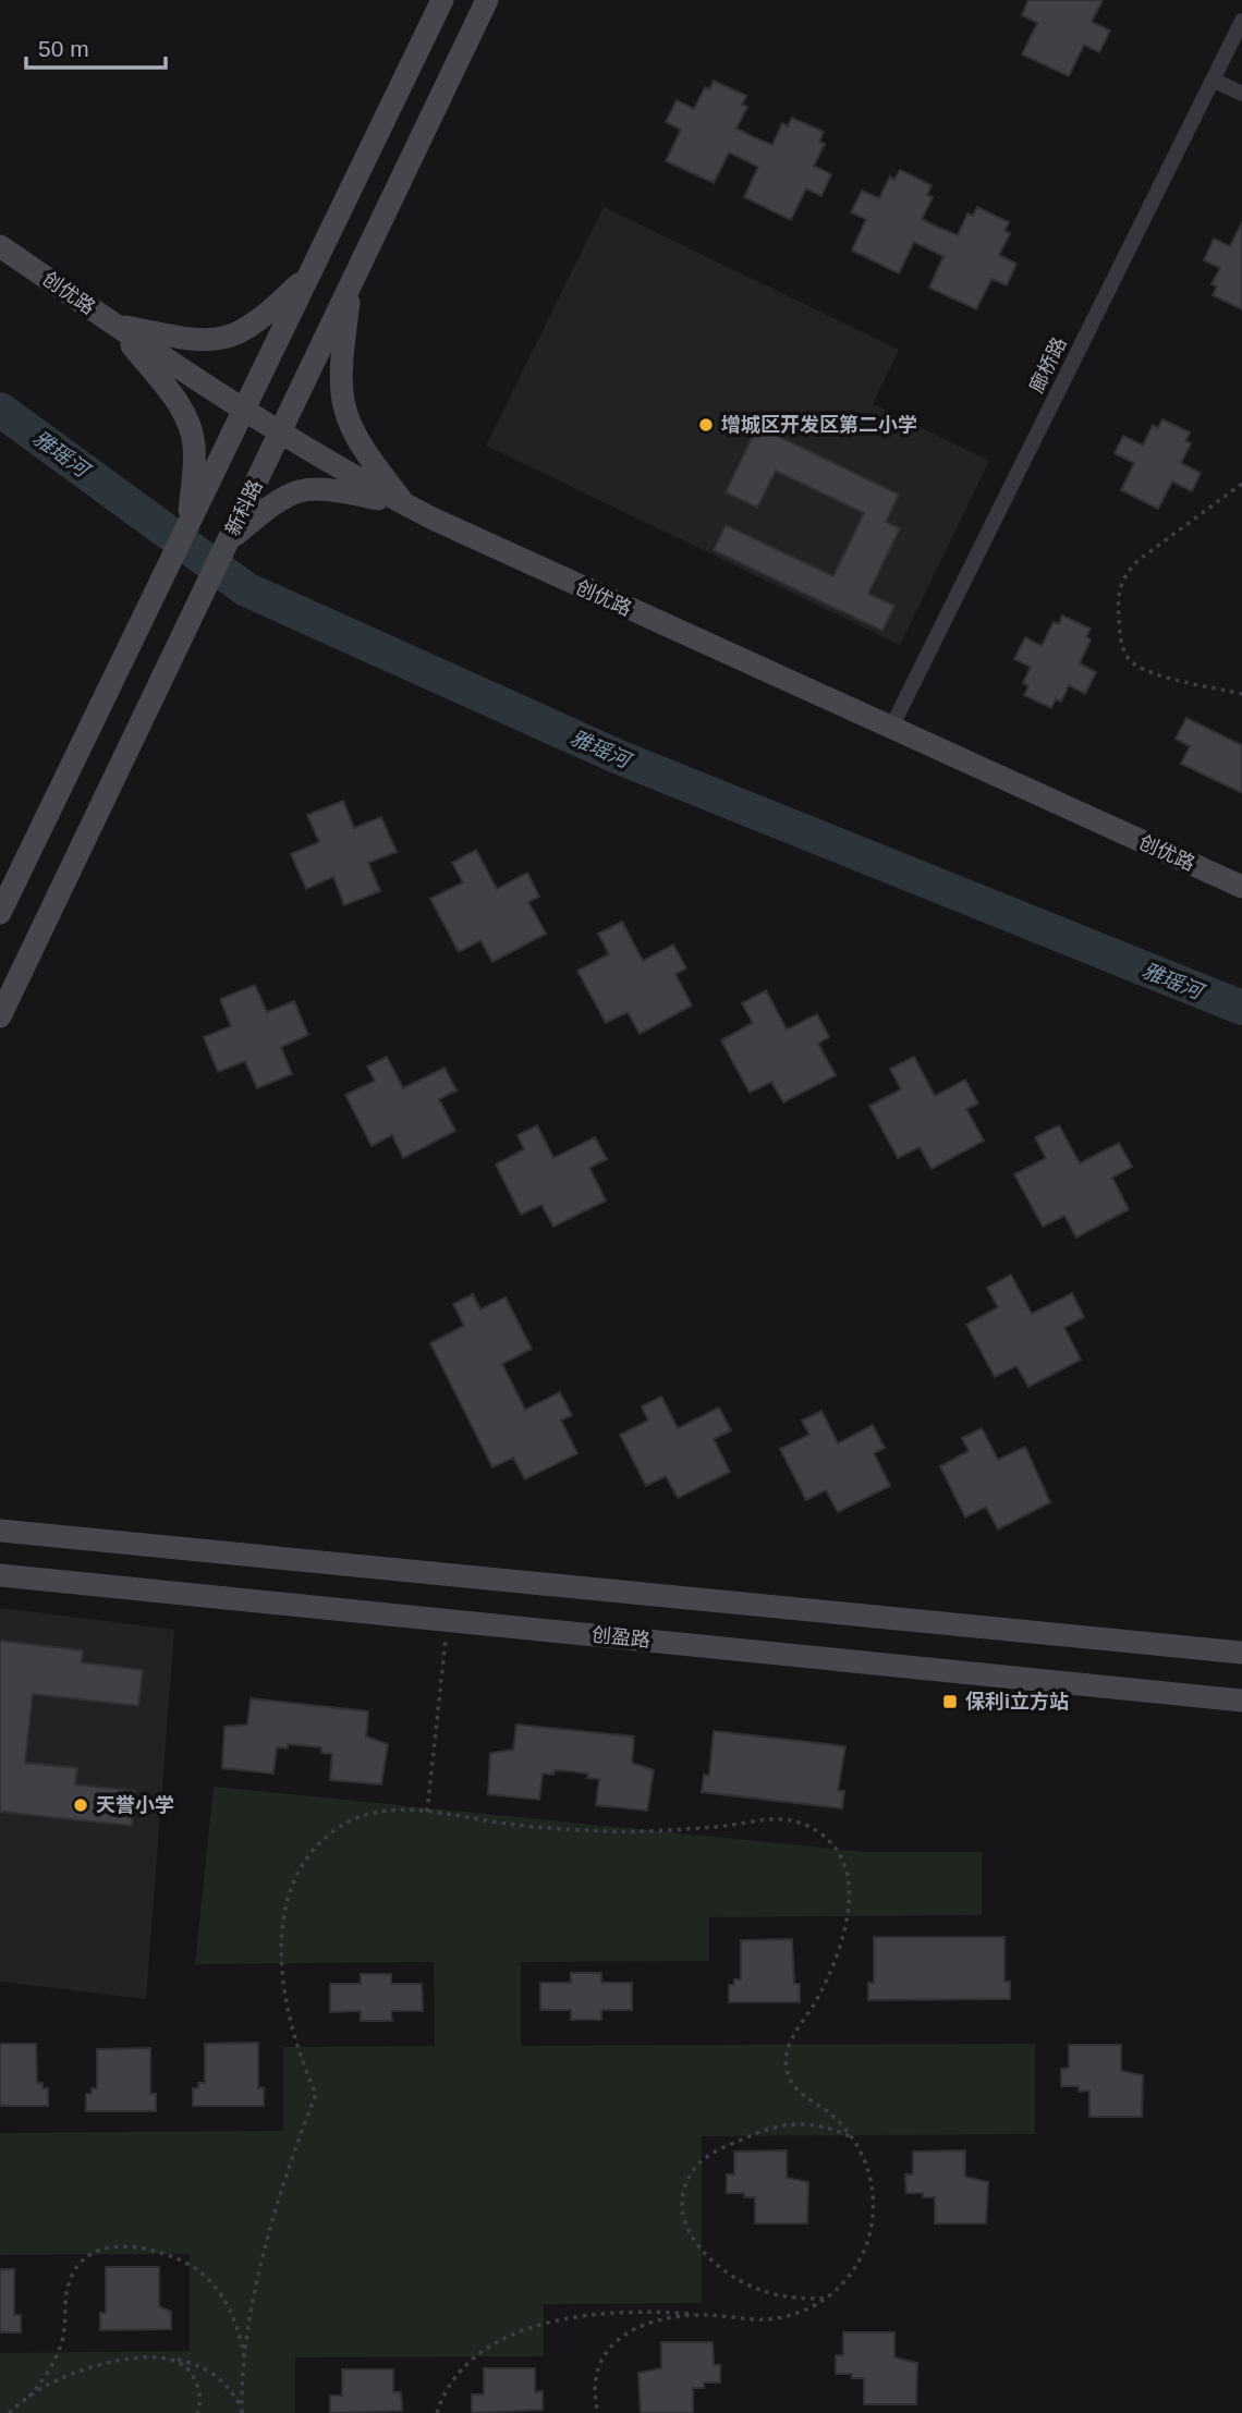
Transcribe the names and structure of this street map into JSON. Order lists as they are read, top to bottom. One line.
{"streets":{"street":["创优路","廊桥路","新科路","创盈路"]},"crossings":[["创优路","廊桥路"],["创优路","新科路"]],"water":["雅瑶河"],"places":{"other":["增城区开发区第二小学","天誉小学"],"transit":["保利i立方站"]},"scale_bar":"50 m"}
